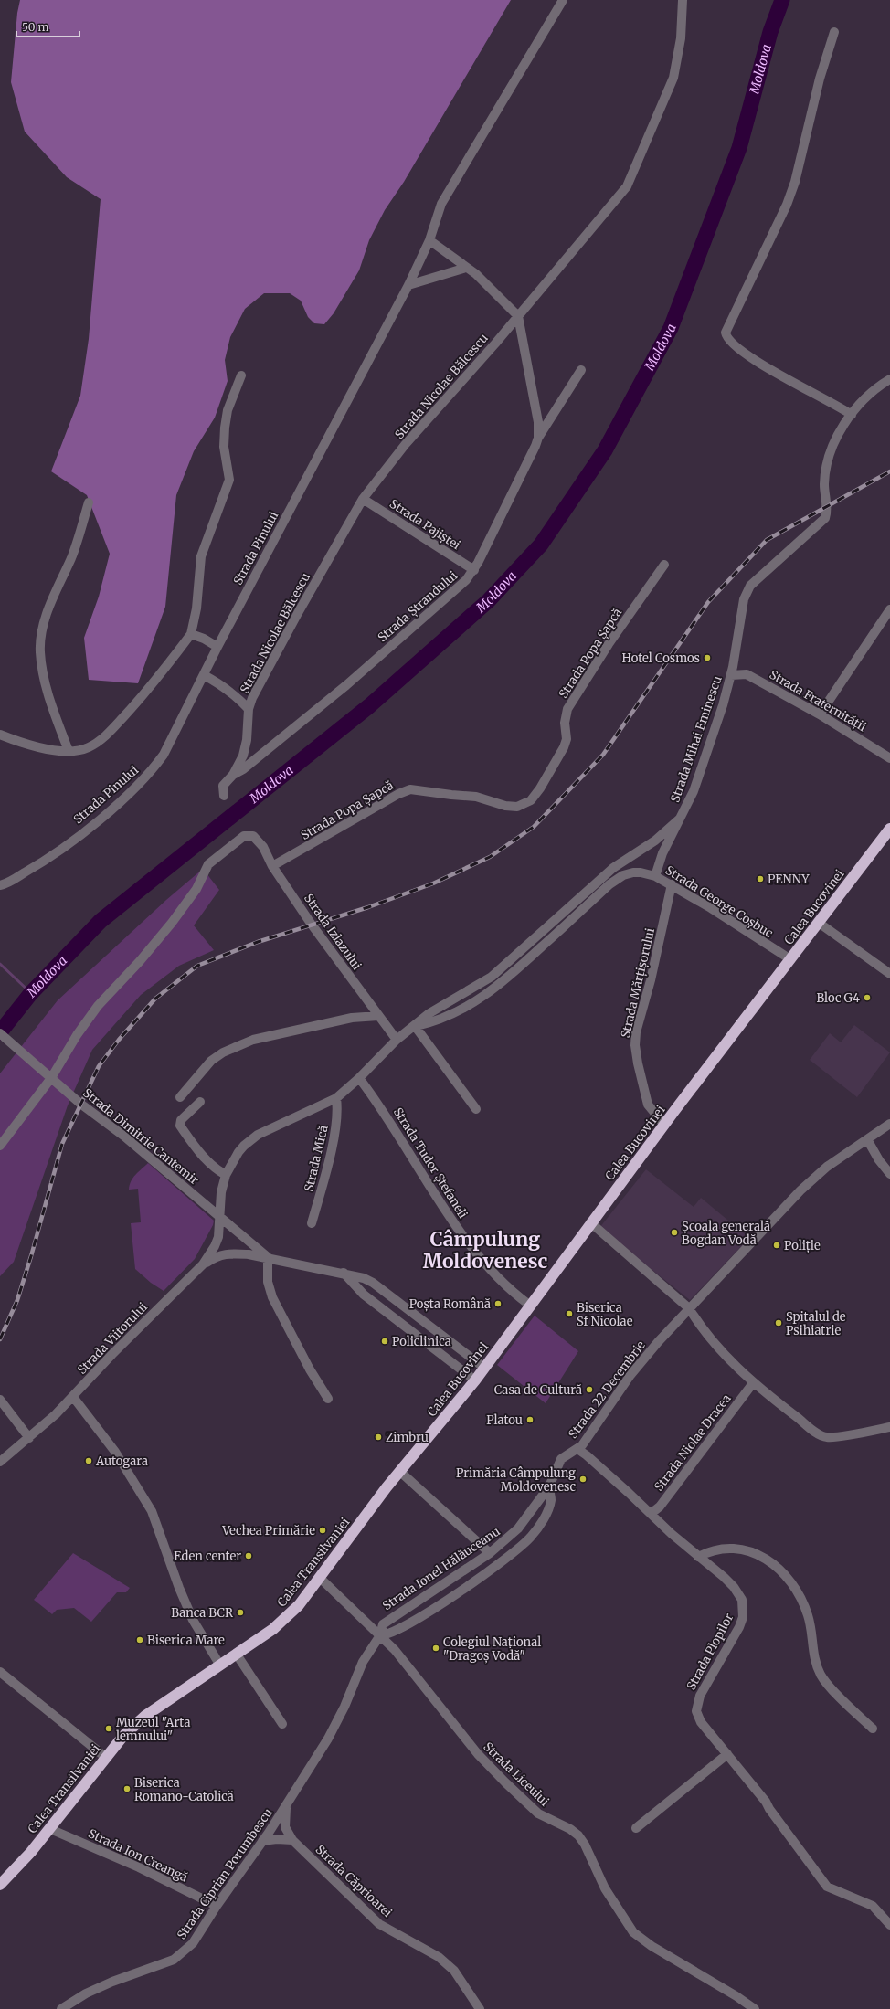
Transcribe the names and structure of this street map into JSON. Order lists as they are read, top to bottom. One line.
{"streets":{"highway":["Calea Bucovinei","Calea Transilvaniei"],"street":["Strada Nicolae Bălcescu","Strada Pajiștei","Strada Pinului","Strada Ștrandului","Strada Popa Șapcă","Strada Fraternității","Strada Mihai Eminescu","Strada George Coșbuc","Strada Izlazului","Strada Mărțișorului","Strada Dimitrie Cantemir","Strada Mică","Strada Tudor Ștefaneli","Strada Viitorului","Strada 22 Decembrie","Strada Niolae Dracea","Strada Ionel Hălăuceanu","Strada Plopilor","Strada Liceului","Strada Ion Creangă","Strada Ciprian Porumbescu","Strada Căprioarei"]},"crossings":[["Strada Nicolae Bălcescu","Strada Pajiștei"],["Strada Nicolae Bălcescu","Strada Ștrandului"],["Strada Pajiștei","Strada Ștrandului"],["Strada Popa Șapcă","Strada Izlazului"],["Strada Fraternității","Strada Mihai Eminescu"],["Strada Mihai Eminescu","Strada George Coșbuc"],["Strada Mihai Eminescu","Strada Izlazului"],["Strada Mihai Eminescu","Strada Dimitrie Cantemir"],["Strada Mihai Eminescu","Strada Mică"],["Strada Mihai Eminescu","Strada Tudor Ștefaneli"],["Strada Mihai Eminescu","Strada Viitorului"],["Strada George Coșbuc","Calea Bucovinei"],["Strada George Coșbuc","Strada Mărțișorului"],["Calea Bucovinei","Strada Mărțișorului"],["Calea Bucovinei","Strada Dimitrie Cantemir"],["Calea Bucovinei","Strada Tudor Ștefaneli"],["Calea Bucovinei","Calea Transilvaniei"],["Strada Izlazului","Strada Dimitrie Cantemir"],["Strada Dimitrie Cantemir","Strada Viitorului"],["Strada 22 Decembrie","Strada Ionel Hălăuceanu"],["Strada 22 Decembrie","Strada Plopilor"],["Strada Niolae Dracea","Strada Plopilor"],["Calea Transilvaniei","Strada Liceului"],["Calea Transilvaniei","Strada Ion Creangă"],["Strada Ionel Hălăuceanu","Strada Liceului"],["Strada Ionel Hălăuceanu","Strada Ciprian Porumbescu"],["Strada Ionel Hălăuceanu","Strada Căprioarei"],["Strada Ion Creangă","Strada Ciprian Porumbescu"],["Strada Ciprian Porumbescu","Strada Căprioarei"]],"districts":["Câmpulung Moldovenesc"],"water":["Moldova"],"places":["Hotel Cosmos","PENNY","Bloc G4","Școala generală Bogdan Vodă","Poliție","Poșta Română","Biserica Sf Nicolae","Spitalul de Psihiatrie","Policlinica","Casa de Cultură","Platou","Zimbru","Autogara","Primăria Câmpulung Moldovenesc","Vechea Primărie","Eden center","Banca BCR","Biserica Mare","Colegiul Național \"Dragoș Vodă\"","Muzeul \"Arta lemnului\"","Biserica Romano-Catolică"],"scale_bar":"50 m"}
